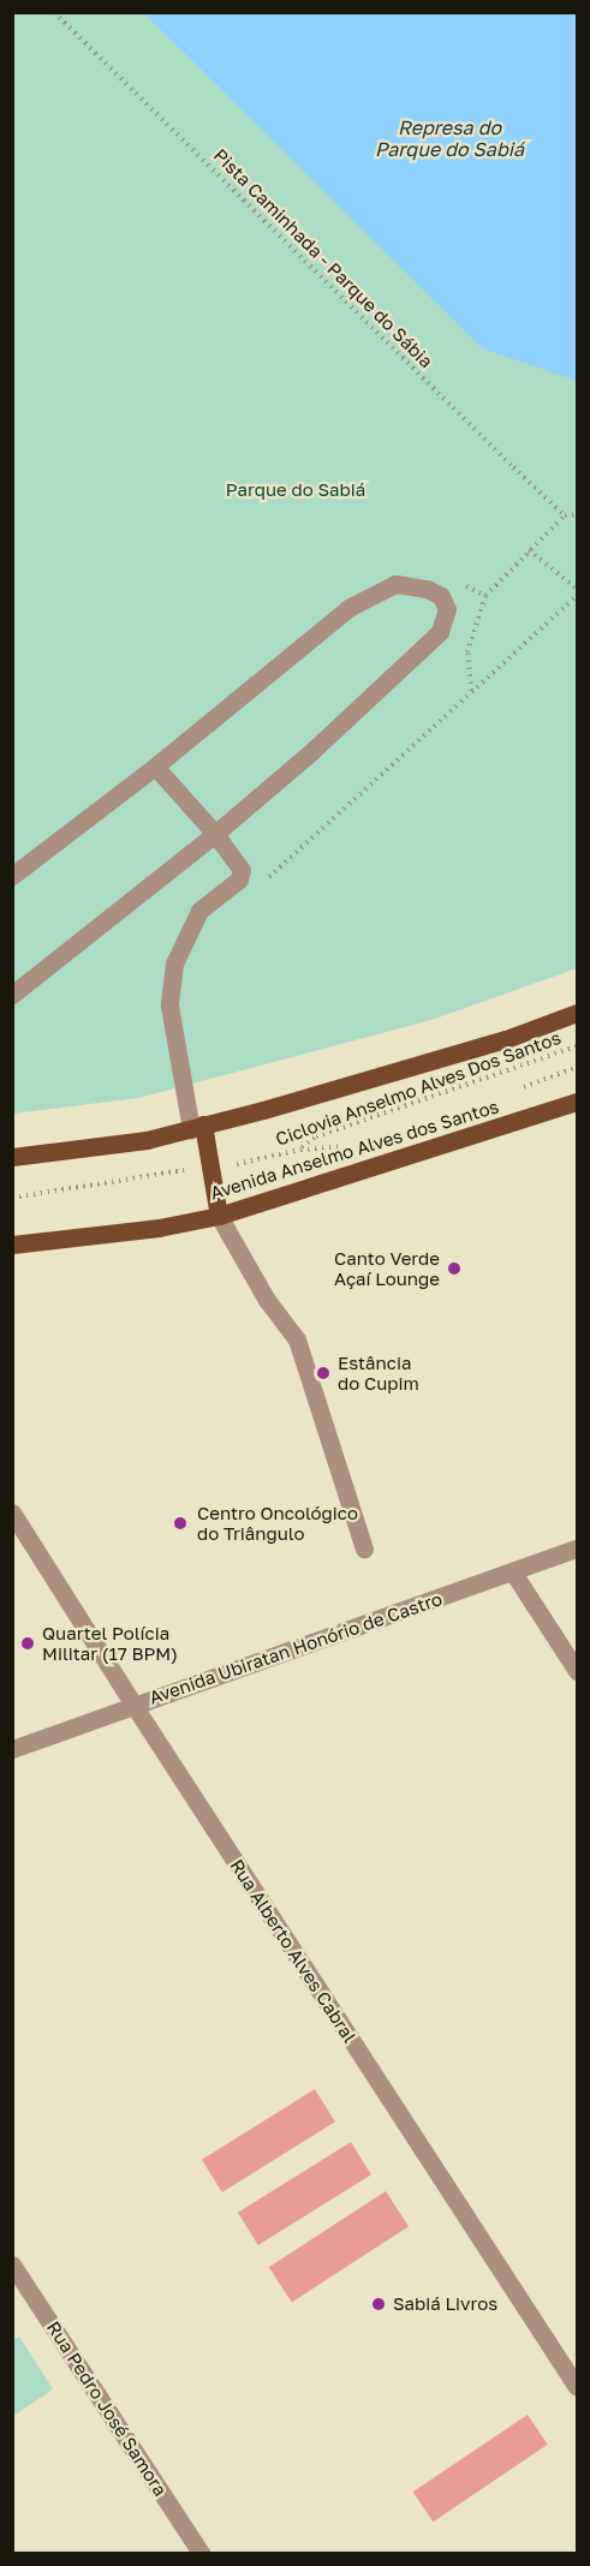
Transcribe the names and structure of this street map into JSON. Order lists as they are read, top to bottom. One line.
{"streets":{"main road":["Avenida Anselmo Alves dos Santos"],"street":["Avenida Ubiratan Honório de Castro","Rua Alberto Alves Cabral","Rua Pedro José Samora"],"path":["Pista Caminhada - Parque do Sábia","Ciclovia Anselmo Alves Dos Santos"]},"crossings":[["Avenida Ubiratan Honório de Castro","Rua Alberto Alves Cabral"]],"water":["Represa do Parque do Sabiá"],"parks":["Parque do Sabiá"],"places":["Canto Verde Açaí Lounge","Estância do Cupim","Centro Oncológico do Triângulo","Quartel Polícia Militar (17 BPM)","Sabiá Livros"]}
